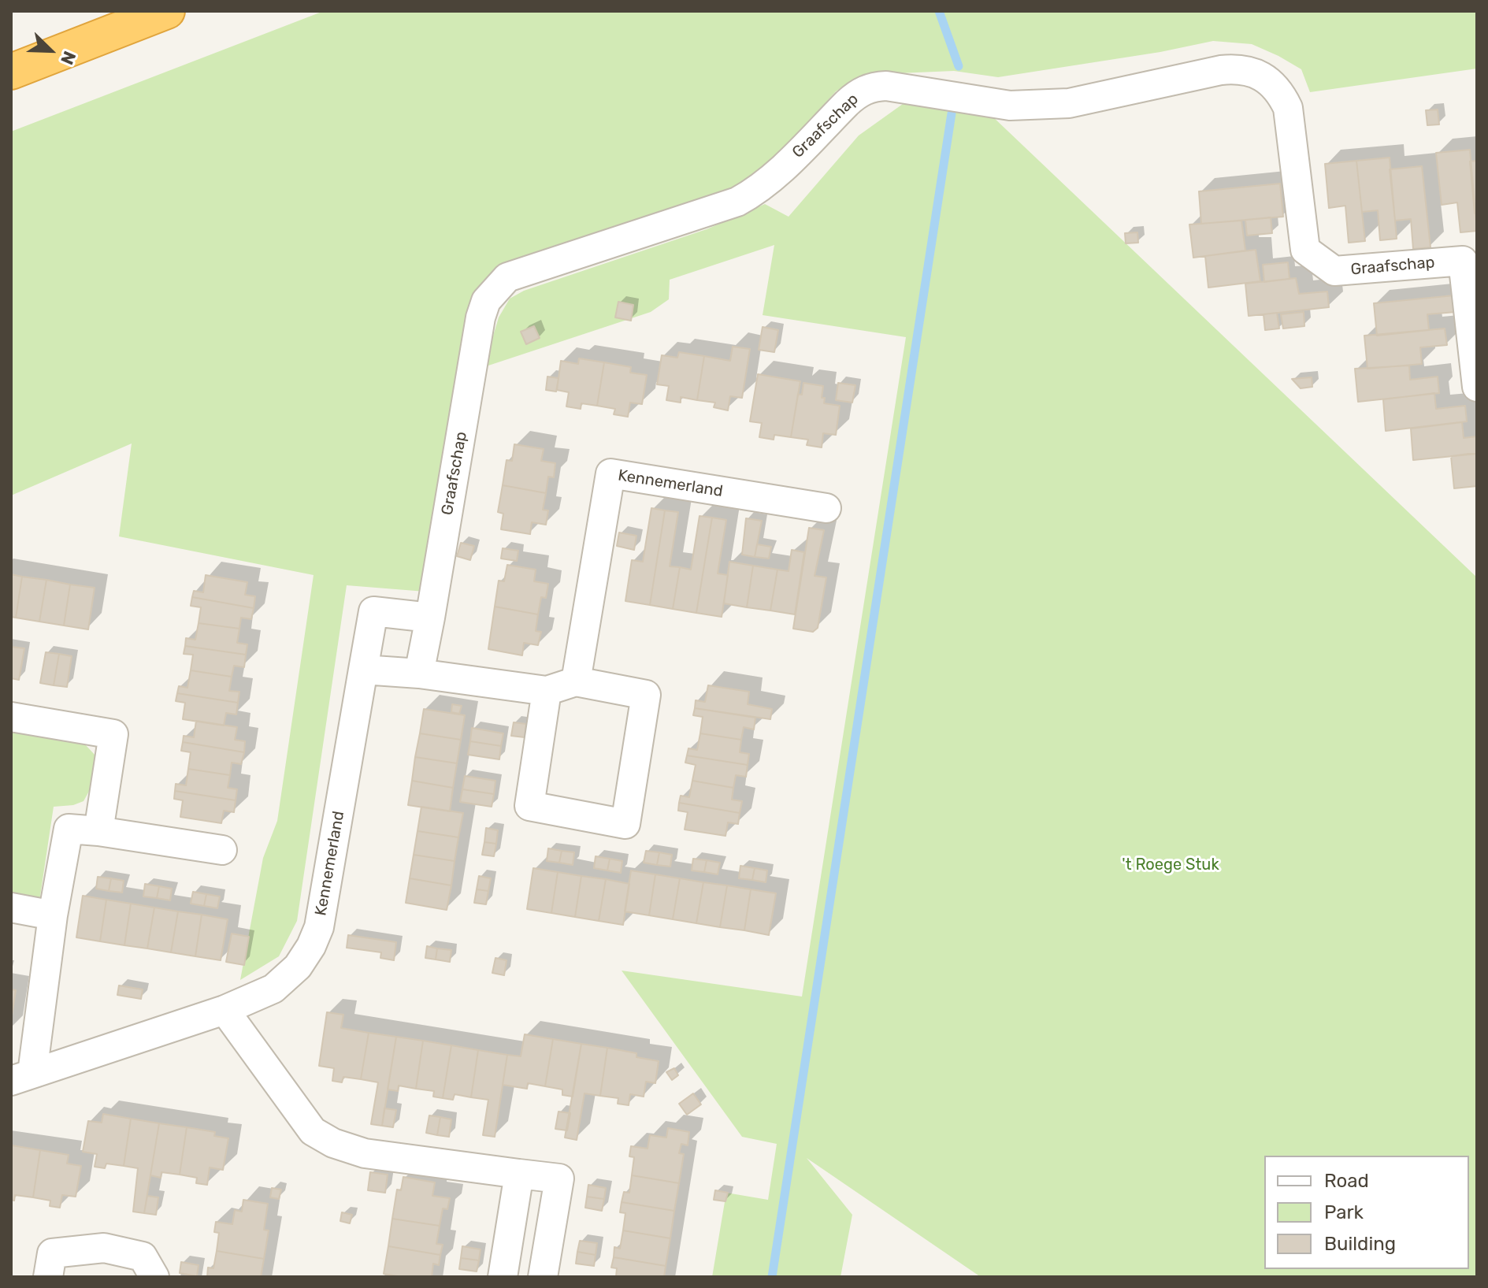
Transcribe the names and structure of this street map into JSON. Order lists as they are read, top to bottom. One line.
{"streets":{"street":["Graafschap","Kennemerland"]},"crossings":[["Graafschap","Kennemerland"]],"parks":["'t Roege Stuk"],"legend":["Road","Park","Building"],"north":"bottom right"}
